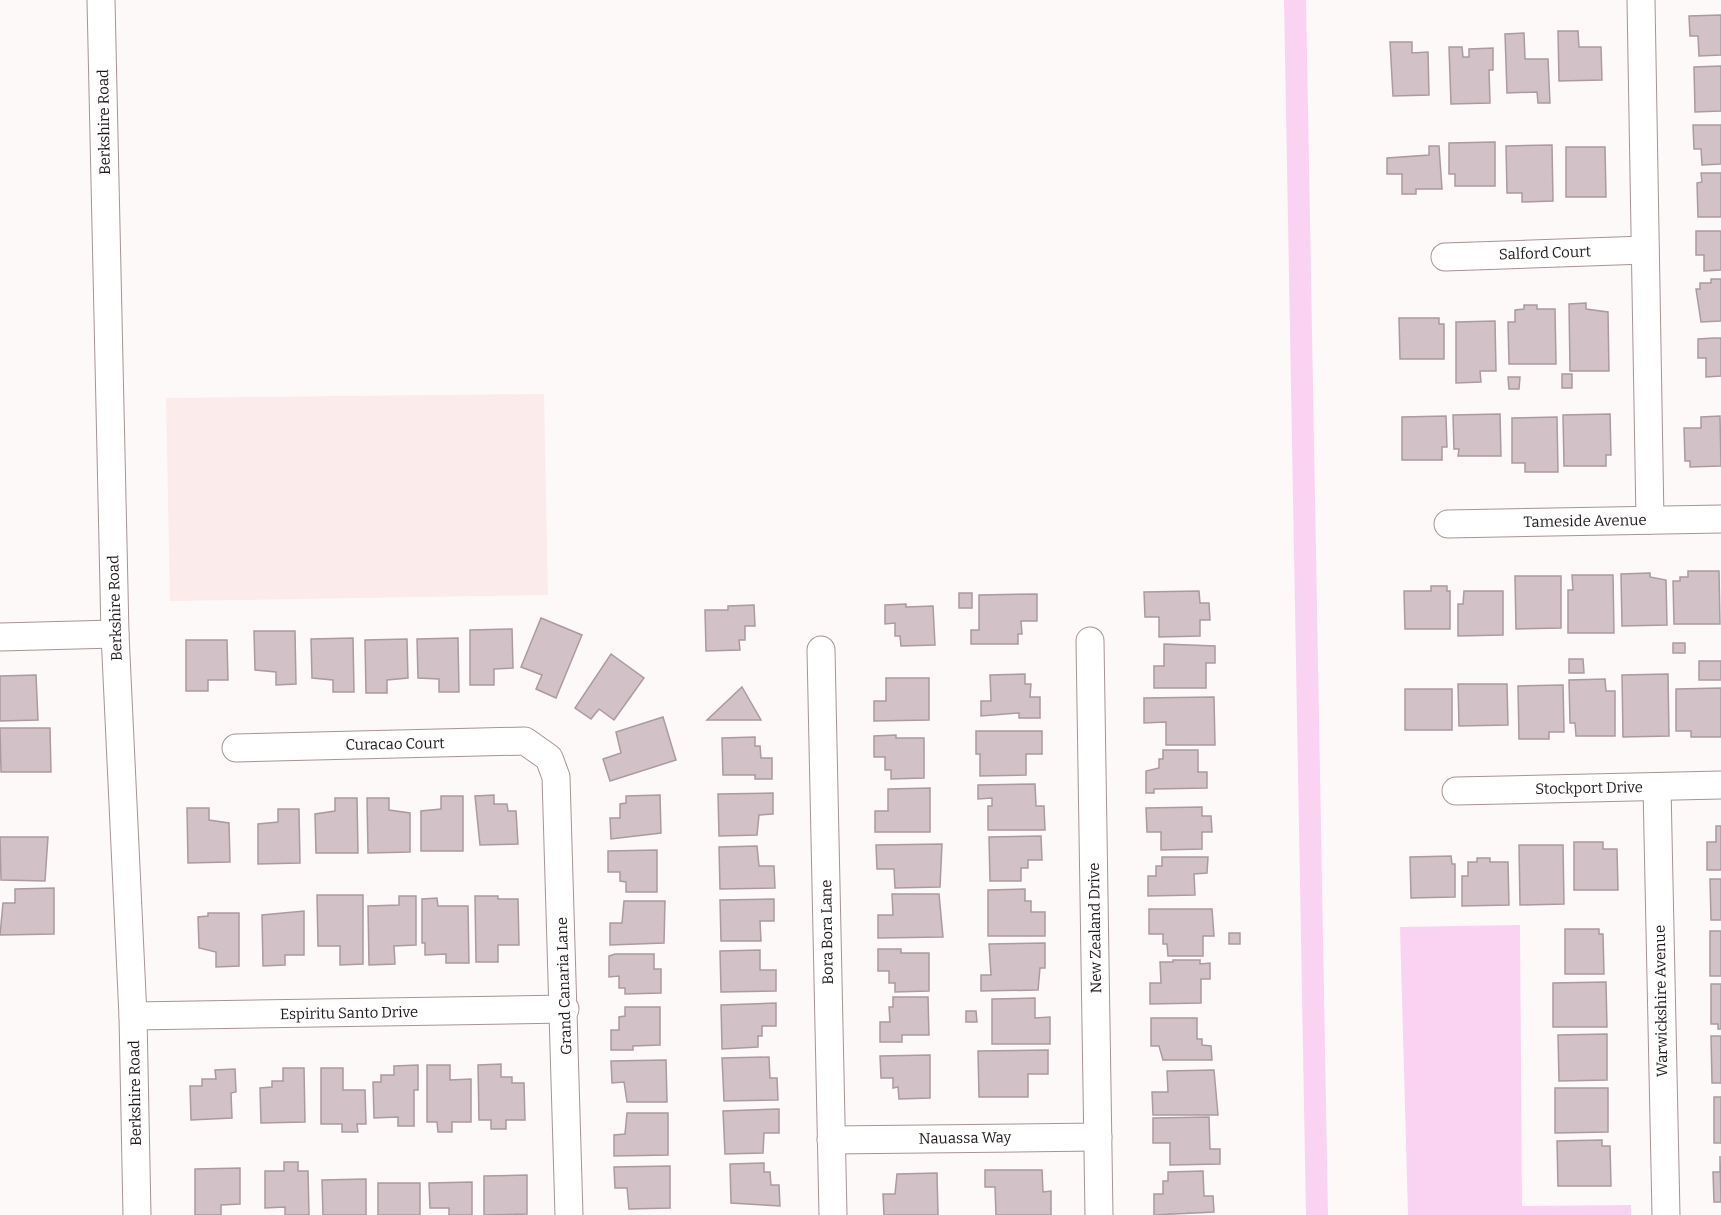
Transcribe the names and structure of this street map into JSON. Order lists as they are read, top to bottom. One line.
{"streets":{"street":["Berkshire Road","Salford Court","Tameside Avenue","Curacao Court","Stockport Drive","New Zealand Drive","Bora Bora Lane","Grand Canaria Lane","Warwickshire Avenue","Espiritu Santo Drive","Nauassa Way"]},"crossings":[["Berkshire Road","Espiritu Santo Drive"],["Curacao Court","Grand Canaria Lane"],["Stockport Drive","Warwickshire Avenue"],["New Zealand Drive","Nauassa Way"],["Bora Bora Lane","Nauassa Way"],["Grand Canaria Lane","Espiritu Santo Drive"]]}
